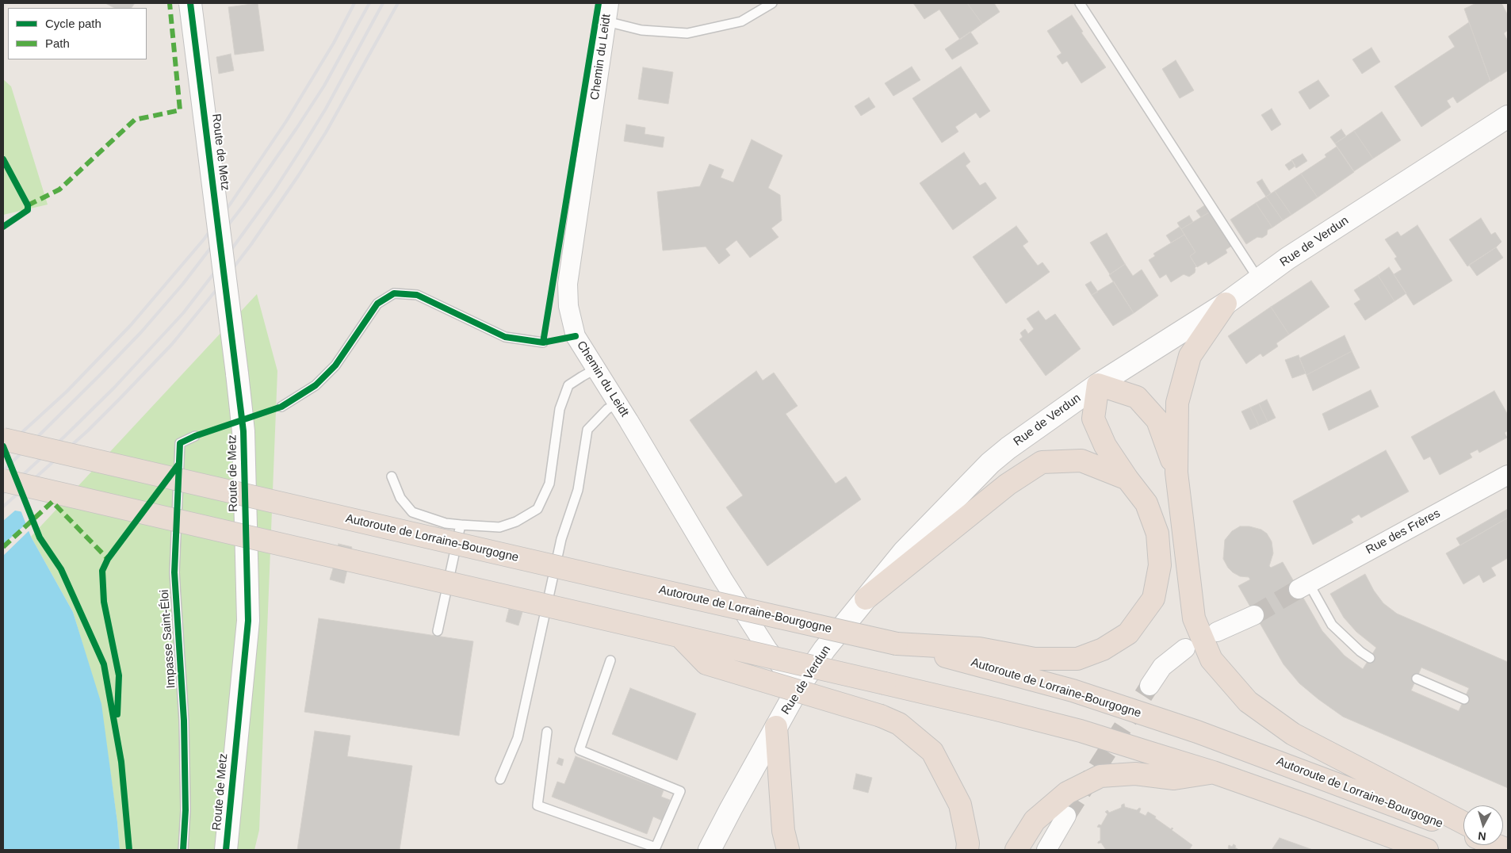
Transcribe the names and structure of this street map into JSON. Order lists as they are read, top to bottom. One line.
{"streets":{"highway":["Autoroute de Lorraine-Bourgogne"],"main road":["Route de Metz","Rue de Verdun"],"street":["Chemin du Leidt","Rue des Frères"],"lane":["Impasse Saint-Éloi"]},"crossings":[["Chemin du Leidt","Rue de Verdun"]],"legend":["Cycle path","Path"],"north":"bottom"}
